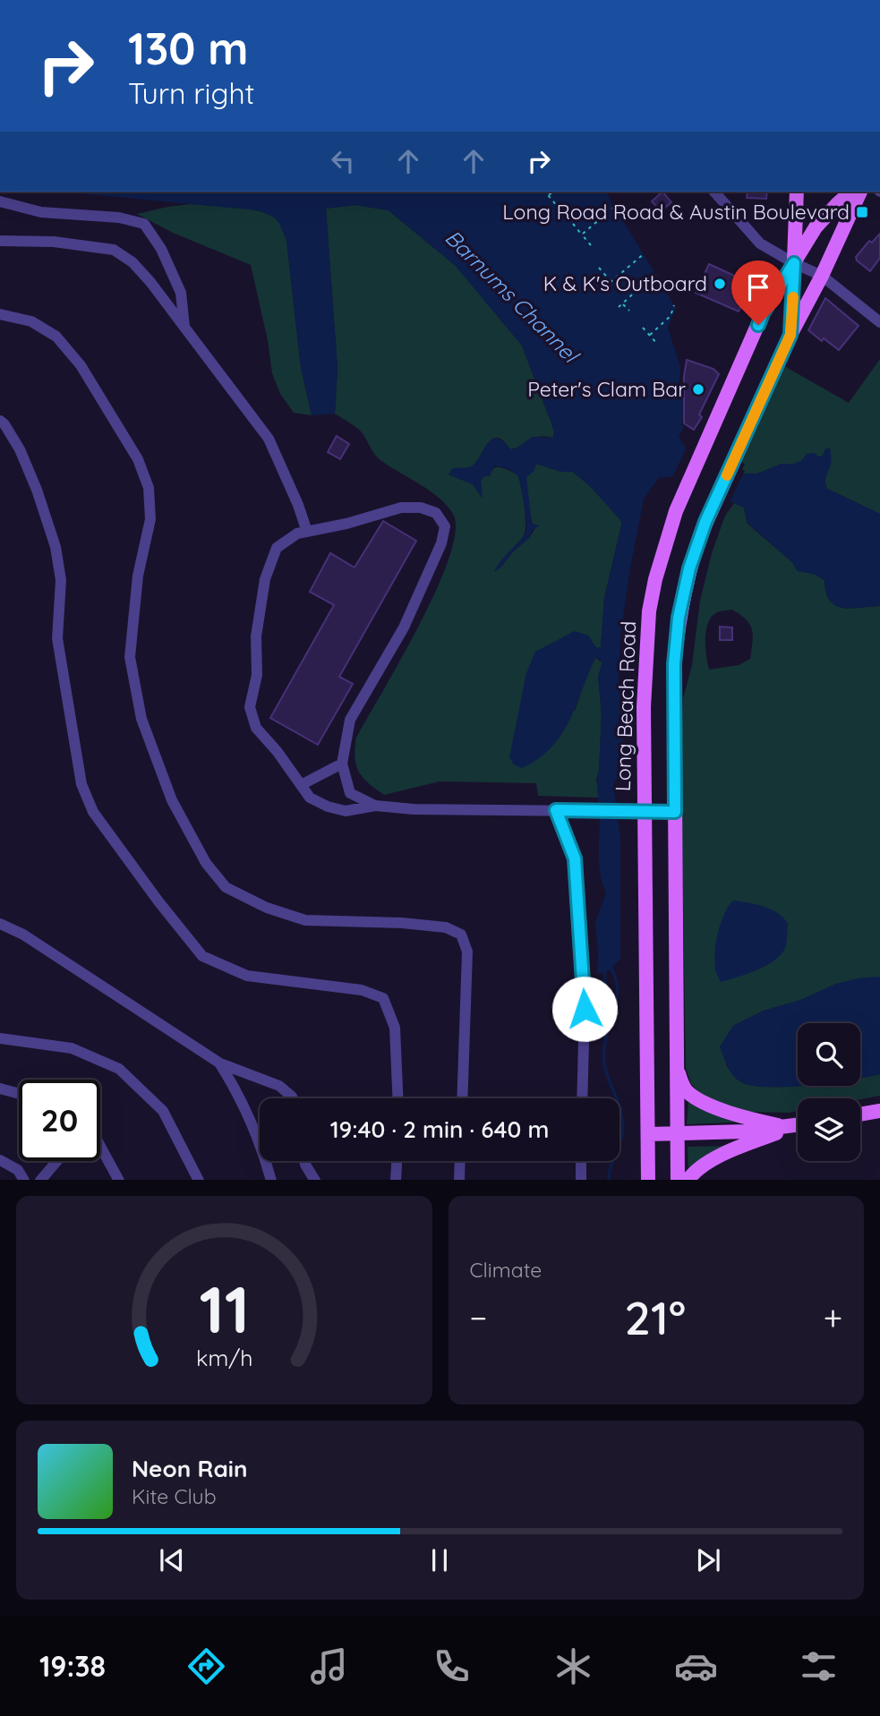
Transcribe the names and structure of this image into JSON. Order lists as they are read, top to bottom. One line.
{"streets":{"main road":["Long Beach Road"]},"water":["Barnums Channel"],"places":{"transit":["Long Road Road & Austin Boulevard"],"other":["K & K's Outboard","Peter's Clam Bar"]},"page":{"turn":["130 m","Turn right"],"limit":"20","trip":"19:40 · 2 min · 640 m","tile":"Climate","heat":["−","21°","+"],"song":["Neon Rain","Kite Club"],"tabs":"19:38","gauge":["11","km/h"]}}
